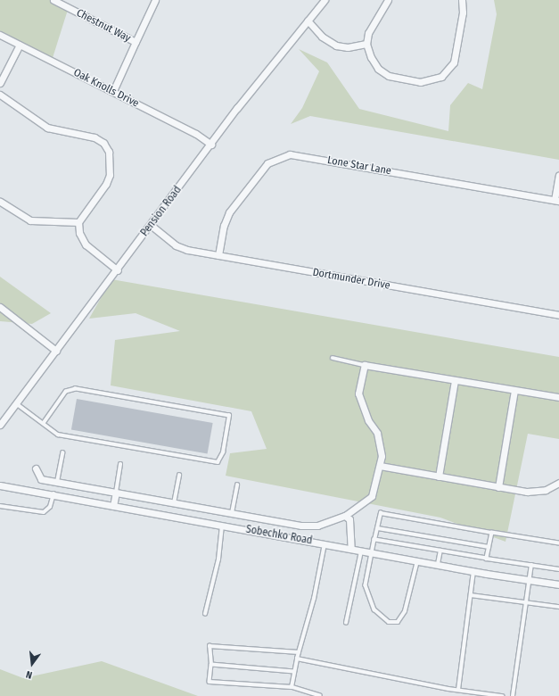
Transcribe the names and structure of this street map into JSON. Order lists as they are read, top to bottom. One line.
{"streets":{"street":["Chestnut Way","Oak Knolls Drive","Lone Star Lane","Pension Road","Dortmunder Drive","Sobechko Road"]},"crossings":[["Chestnut Way","Oak Knolls Drive"],["Oak Knolls Drive","Pension Road"],["Lone Star Lane","Dortmunder Drive"],["Pension Road","Dortmunder Drive"]],"north":"bottom"}
